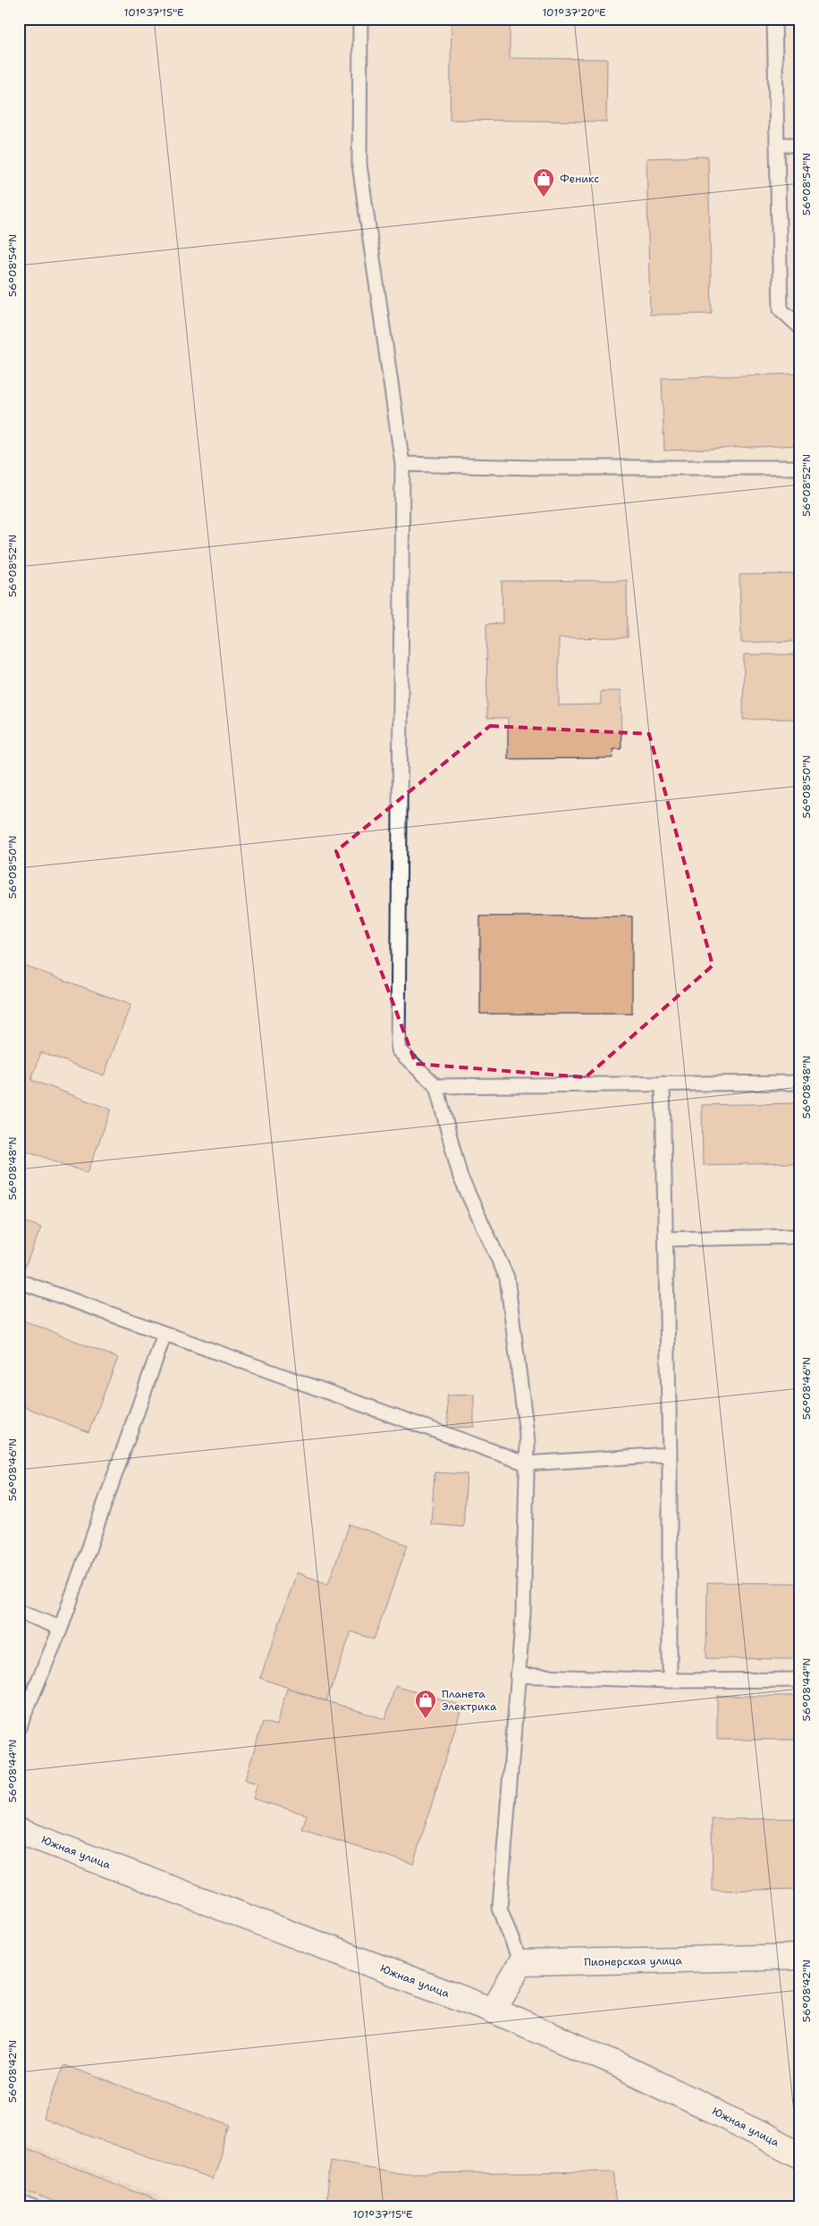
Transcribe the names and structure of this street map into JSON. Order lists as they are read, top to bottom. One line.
{"streets":{"main road":["Южная улица","Пионерская улица"]},"places":{"shop":["Феникс","Планета Электрика"]},"coordinates":["101°37'15\"E","101°37'20\"E","56°08'54\"N","56°08'52\"N","56°08'50\"N","56°08'48\"N","56°08'46\"N","56°08'44\"N","56°08'42\"N"]}
